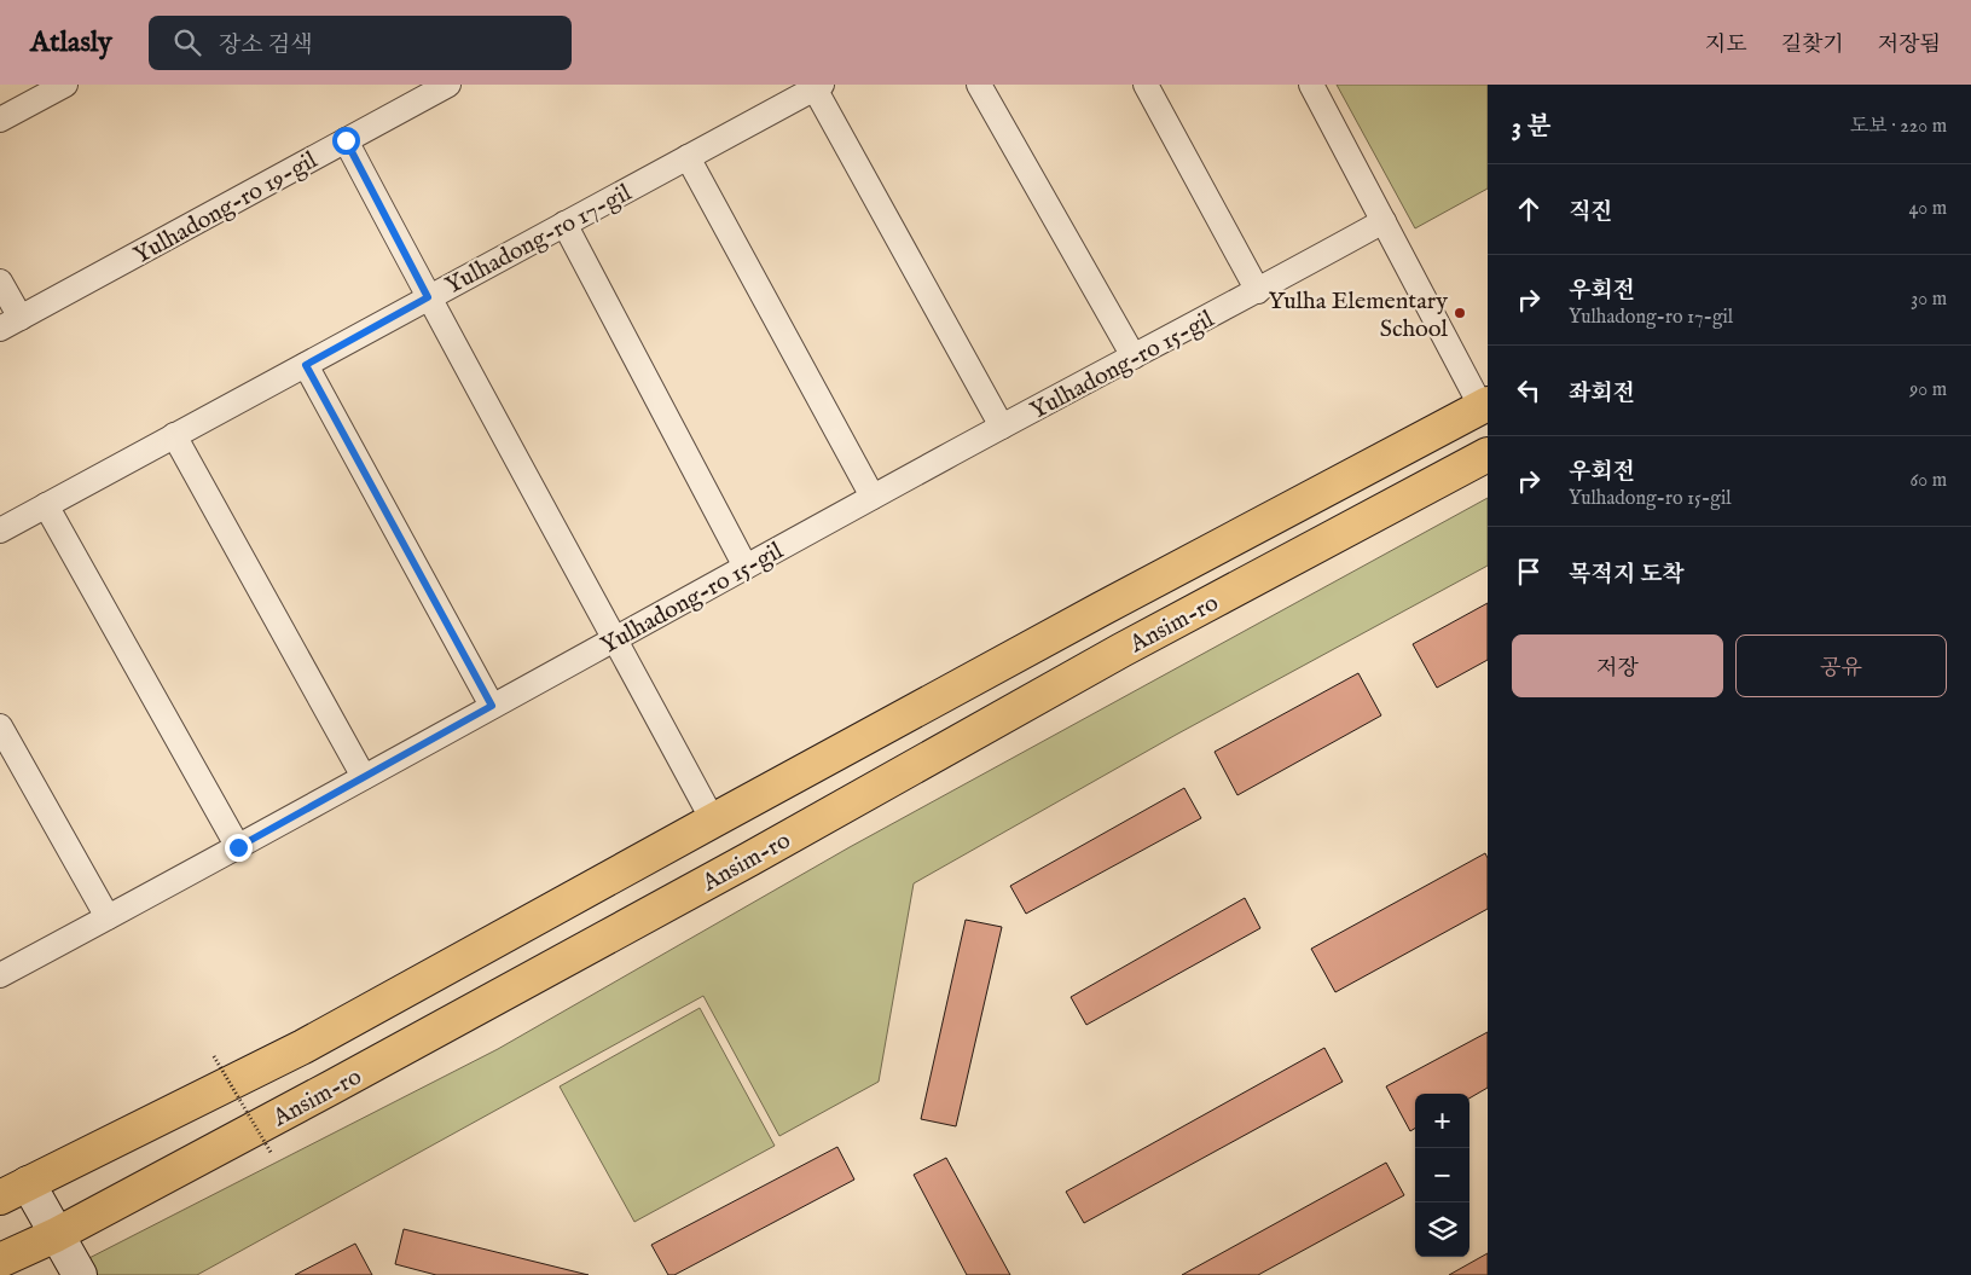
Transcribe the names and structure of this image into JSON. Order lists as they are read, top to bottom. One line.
{"streets":{"main road":["Ansim-ro"],"street":["Yulhadong-ro 19-gil","Yulhadong-ro 17-gil","Yulhadong-ro 15-gil"]},"places":["Yulha Elementary School"],"page":{"header":"Atlasly","search":"장소 검색","nav":["지도","길찾기","저장됨"],"heading":["3 분","도보 · 220 m"],"list":[["직진","40 m"],["우회전","Yulhadong-ro 17-gil","30 m"],["좌회전","90 m"],["우회전","Yulhadong-ro 15-gil","60 m"],"목적지 도착"],"buttons":["저장","공유"],"map_buttons":["+","−"]}}
